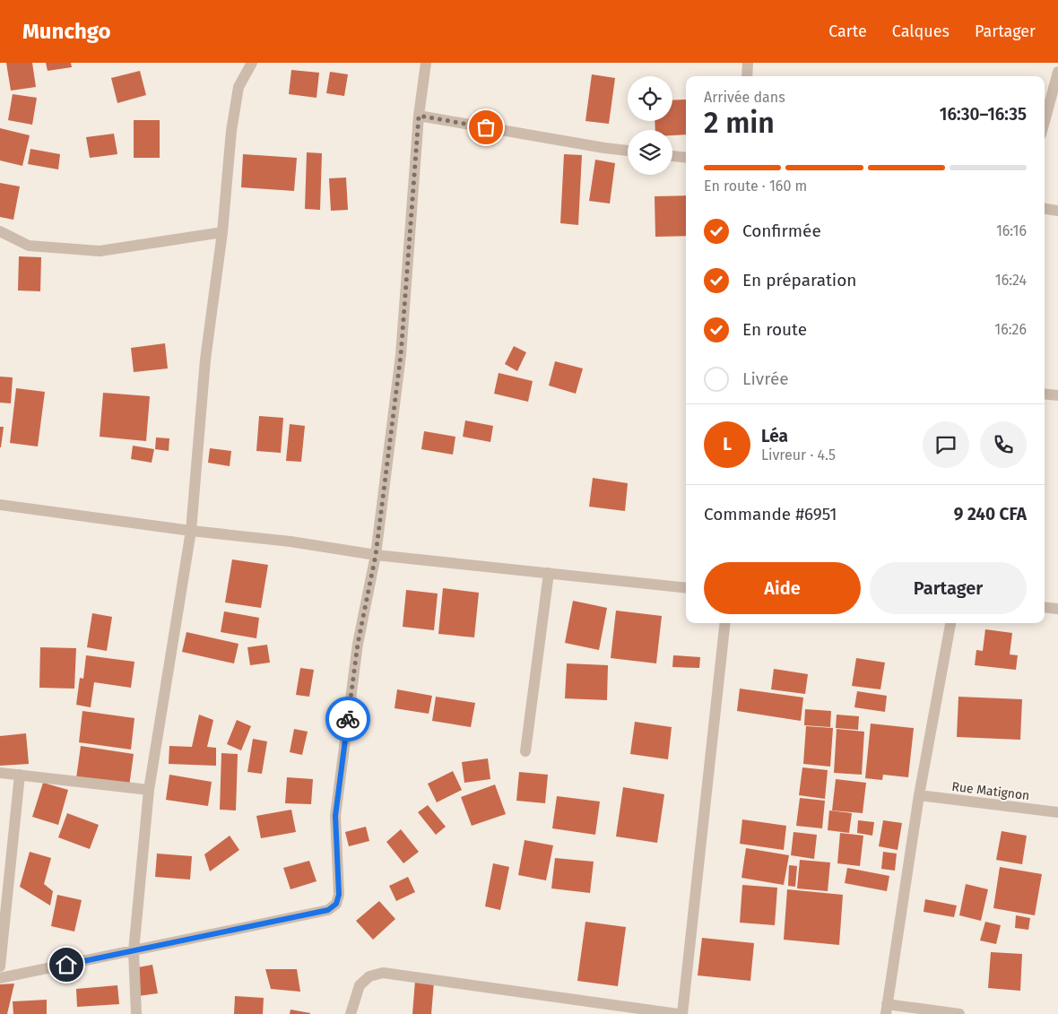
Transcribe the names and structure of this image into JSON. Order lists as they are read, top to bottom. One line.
{"streets":{"street":["Rue Matignon"]},"page":{"header":"Munchgo","nav":["Carte","Calques","Partager"],"heading":["2 min","Arrivée dans","16:30–16:35"],"panel":["Léa","Livreur · 4.5","Commande #6951","9 240 CFA"],"bar":"En route · 160 m","list":[["Confirmée","16:16"],["En préparation","16:24"],["En route","16:26"],"Livrée"],"round":"L","buttons":["Aide","Partager"]}}
